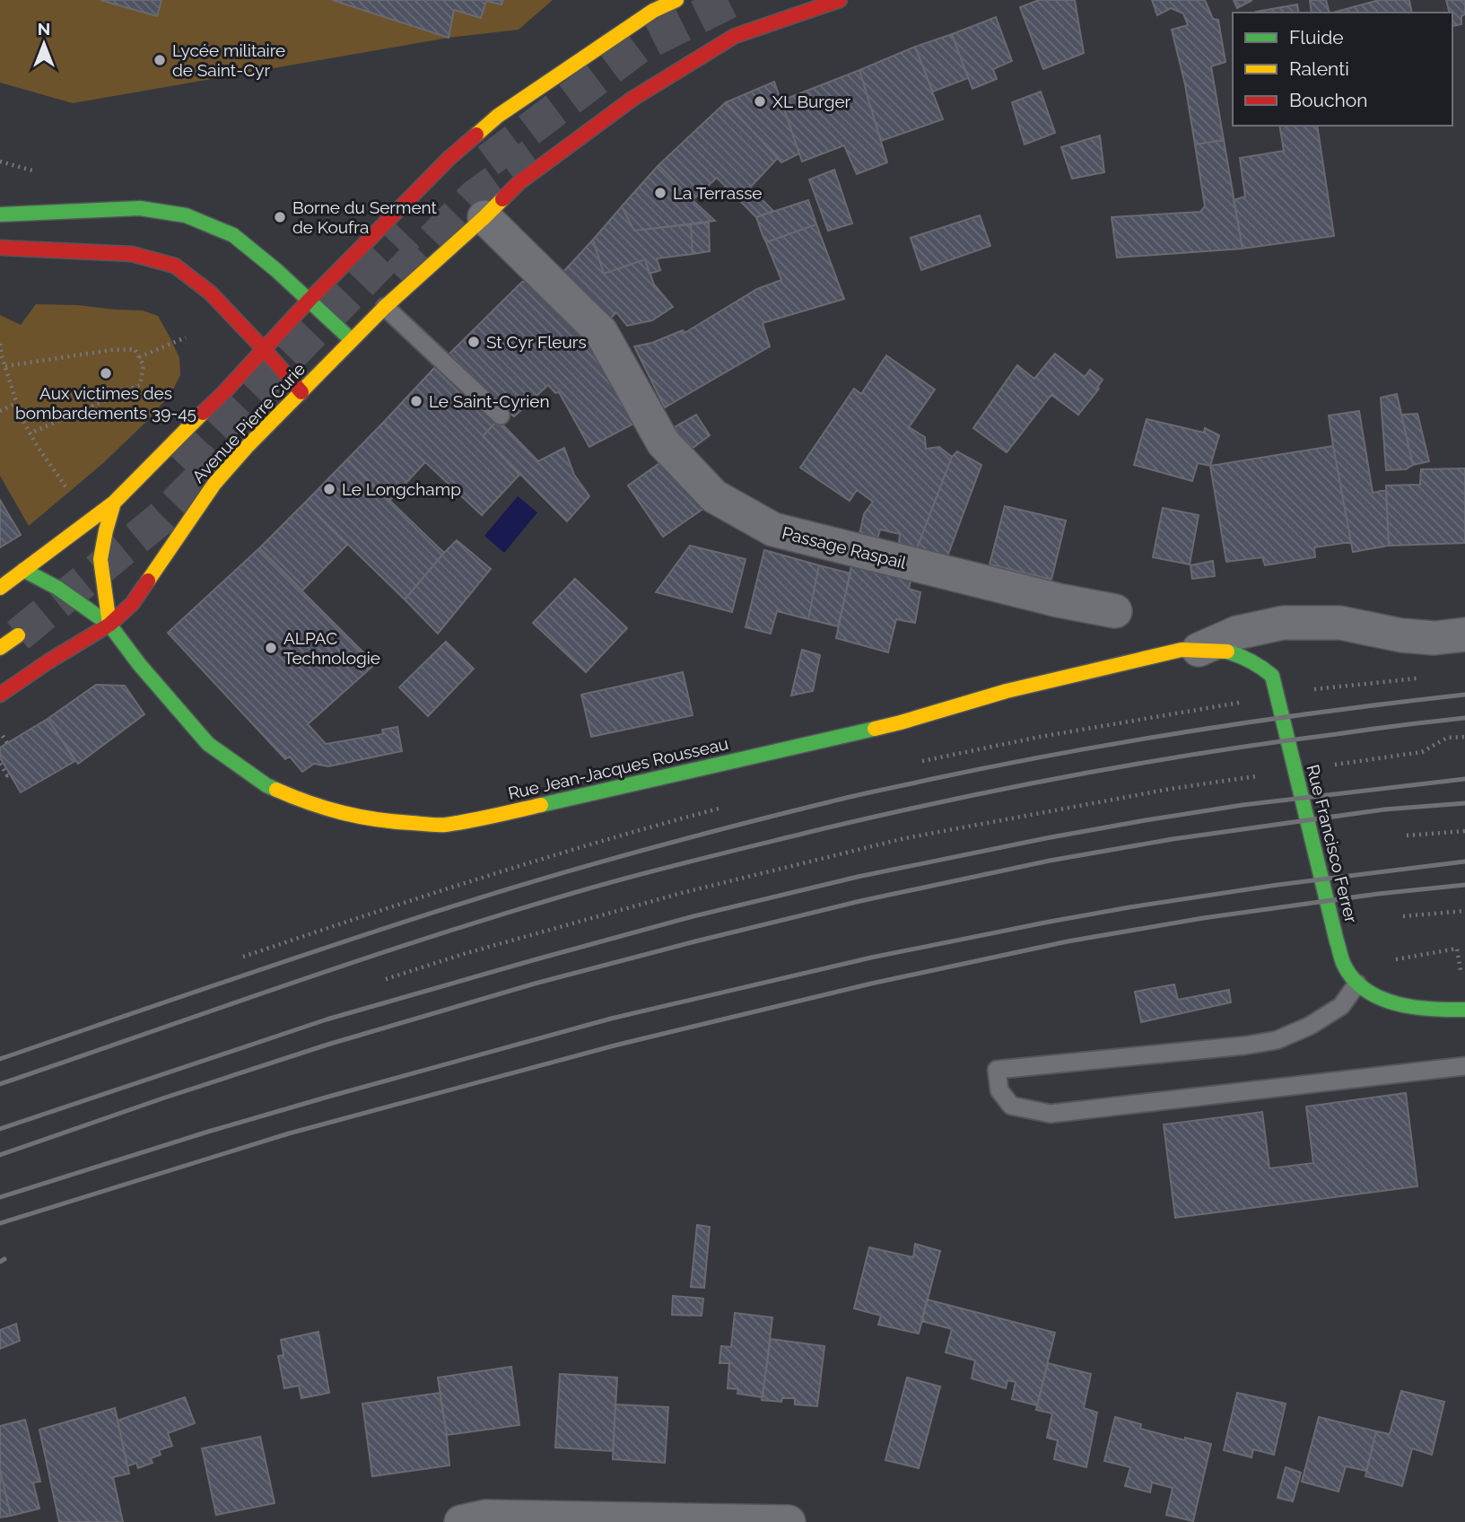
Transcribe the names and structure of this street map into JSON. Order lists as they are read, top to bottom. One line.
{"streets":{"main road":["Avenue Pierre Curie","Rue Jean-Jacques Rousseau","Rue Francisco Ferrer"],"street":["Passage Raspail"]},"crossings":[["Avenue Pierre Curie","Passage Raspail"],["Avenue Pierre Curie","Rue Jean-Jacques Rousseau"],["Rue Jean-Jacques Rousseau","Rue Francisco Ferrer"]],"places":["Lycée militaire de Saint-Cyr","XL Burger","La Terrasse","Borne du Serment de Koufra","St Cyr Fleurs","Aux victimes des bombardements 39-45","Le Saint-Cyrien","Le Longchamp","ALPAC Technologie"],"legend":["Fluide","Ralenti","Bouchon"],"north":"top"}
